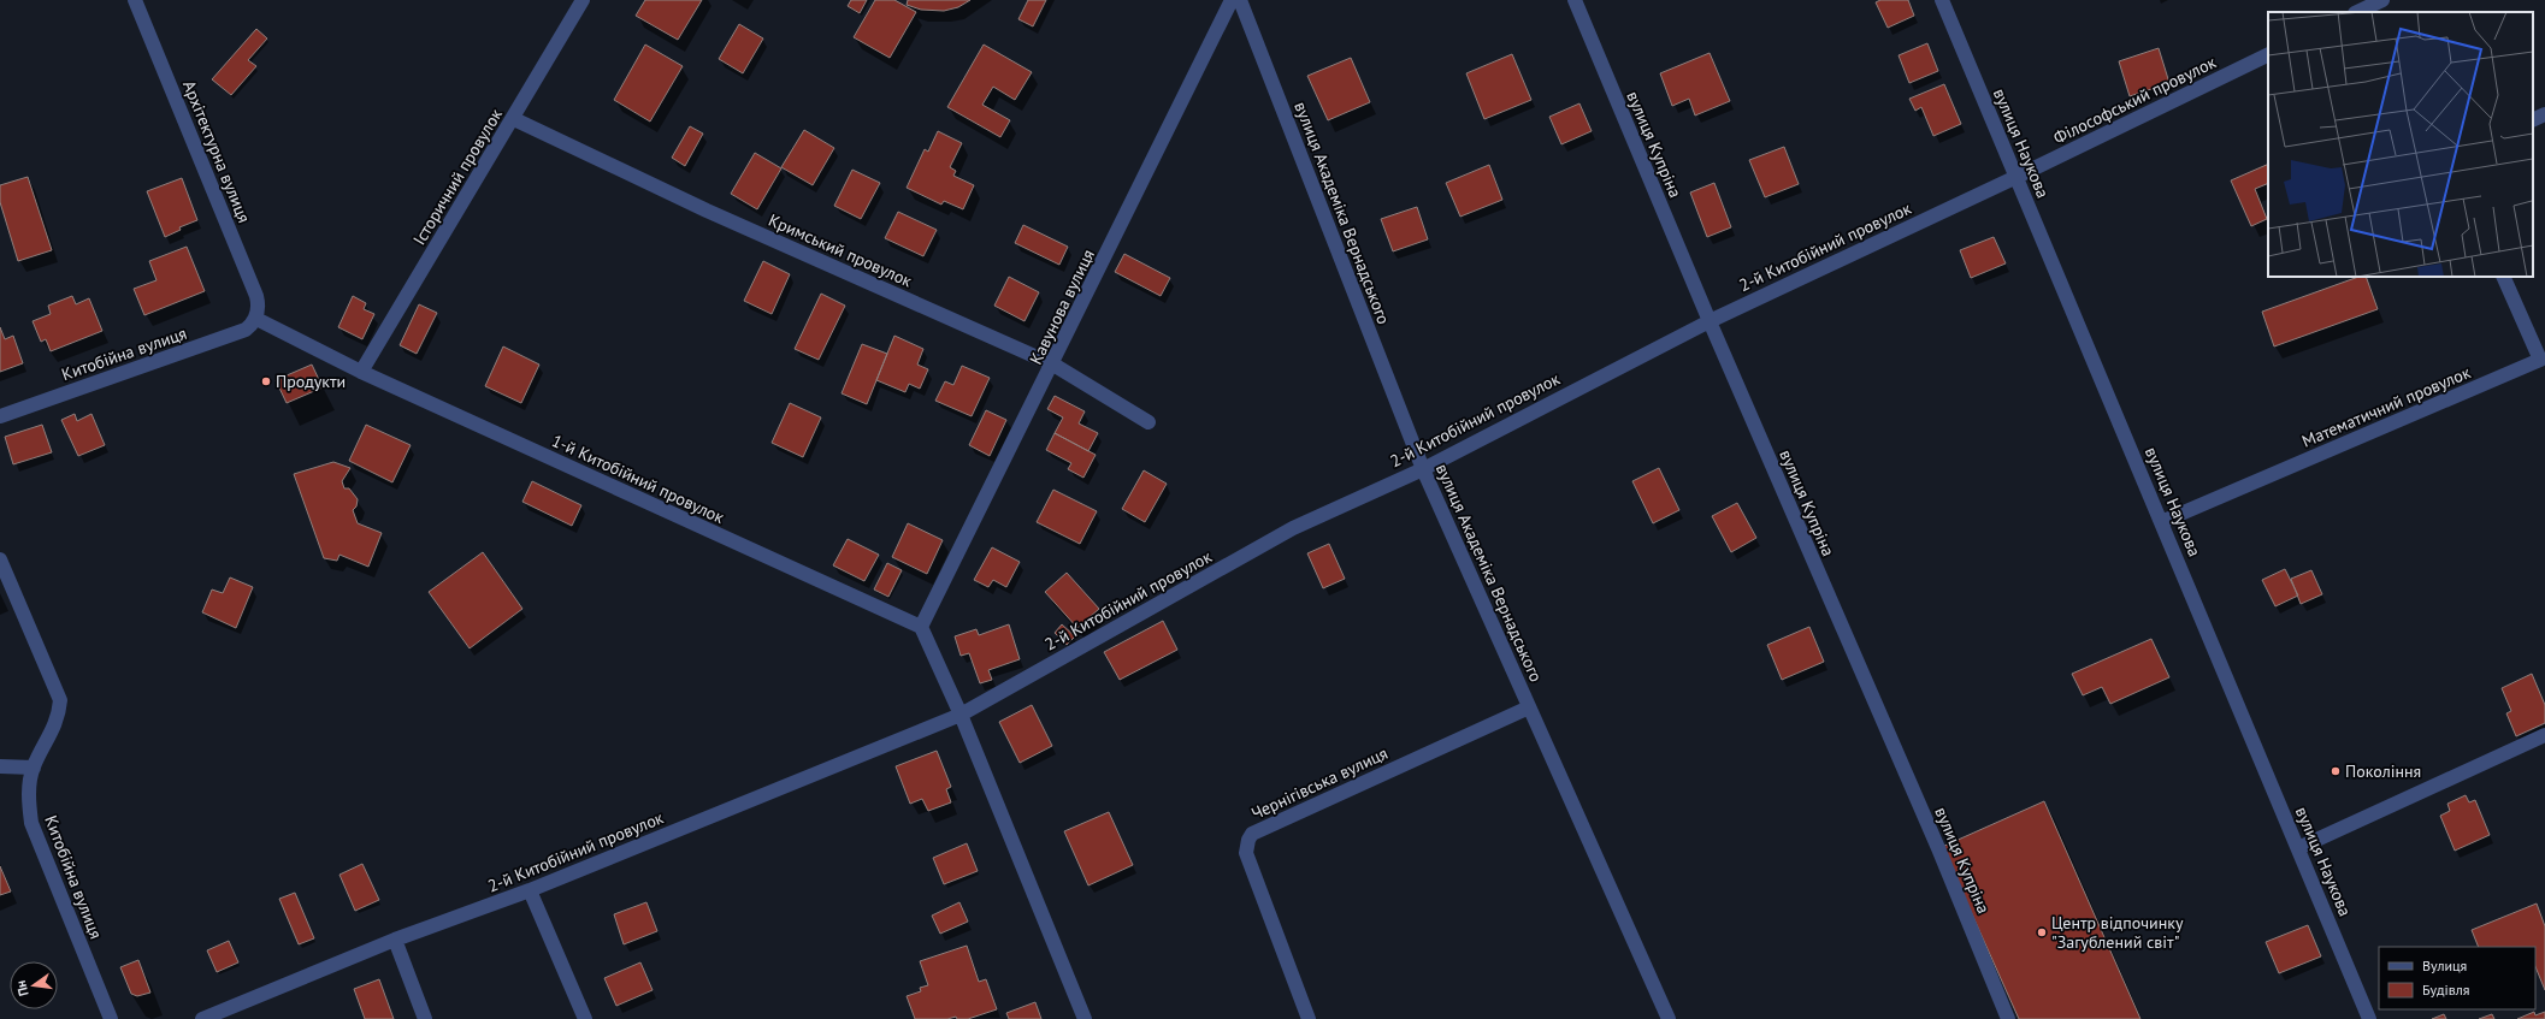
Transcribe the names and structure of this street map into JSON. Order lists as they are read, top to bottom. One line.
{"streets":{"street":["Філософський провулок","вулиця Наукова","вулиця Купріна","Архітектурна вулиця","Історичний провулок","вулиця Академіка Вернадського","2-й Китобійний провулок","Кримський провулок","Кавунова вулиця","Китобійна вулиця","Математичний провулок","1-й Китобійний провулок","Чернігівська вулиця"]},"crossings":[["Філософський провулок","вулиця Наукова"],["Філософський провулок","2-й Китобійний провулок"],["вулиця Наукова","2-й Китобійний провулок"],["вулиця Наукова","Математичний провулок"],["вулиця Купріна","2-й Китобійний провулок"],["Архітектурна вулиця","Китобійна вулиця"],["Архітектурна вулиця","1-й Китобійний провулок"],["Історичний провулок","Кримський провулок"],["Історичний провулок","1-й Китобійний провулок"],["вулиця Академіка Вернадського","2-й Китобійний провулок"],["вулиця Академіка Вернадського","Чернігівська вулиця"],["Кримський провулок","Кавунова вулиця"],["Кавунова вулиця","1-й Китобійний провулок"],["Китобійна вулиця","1-й Китобійний провулок"]],"places":["Продукти","Покоління","Центр відпочинку \"Загублений світ\""],"legend":["Вулиця","Будівля"],"north":"left"}
